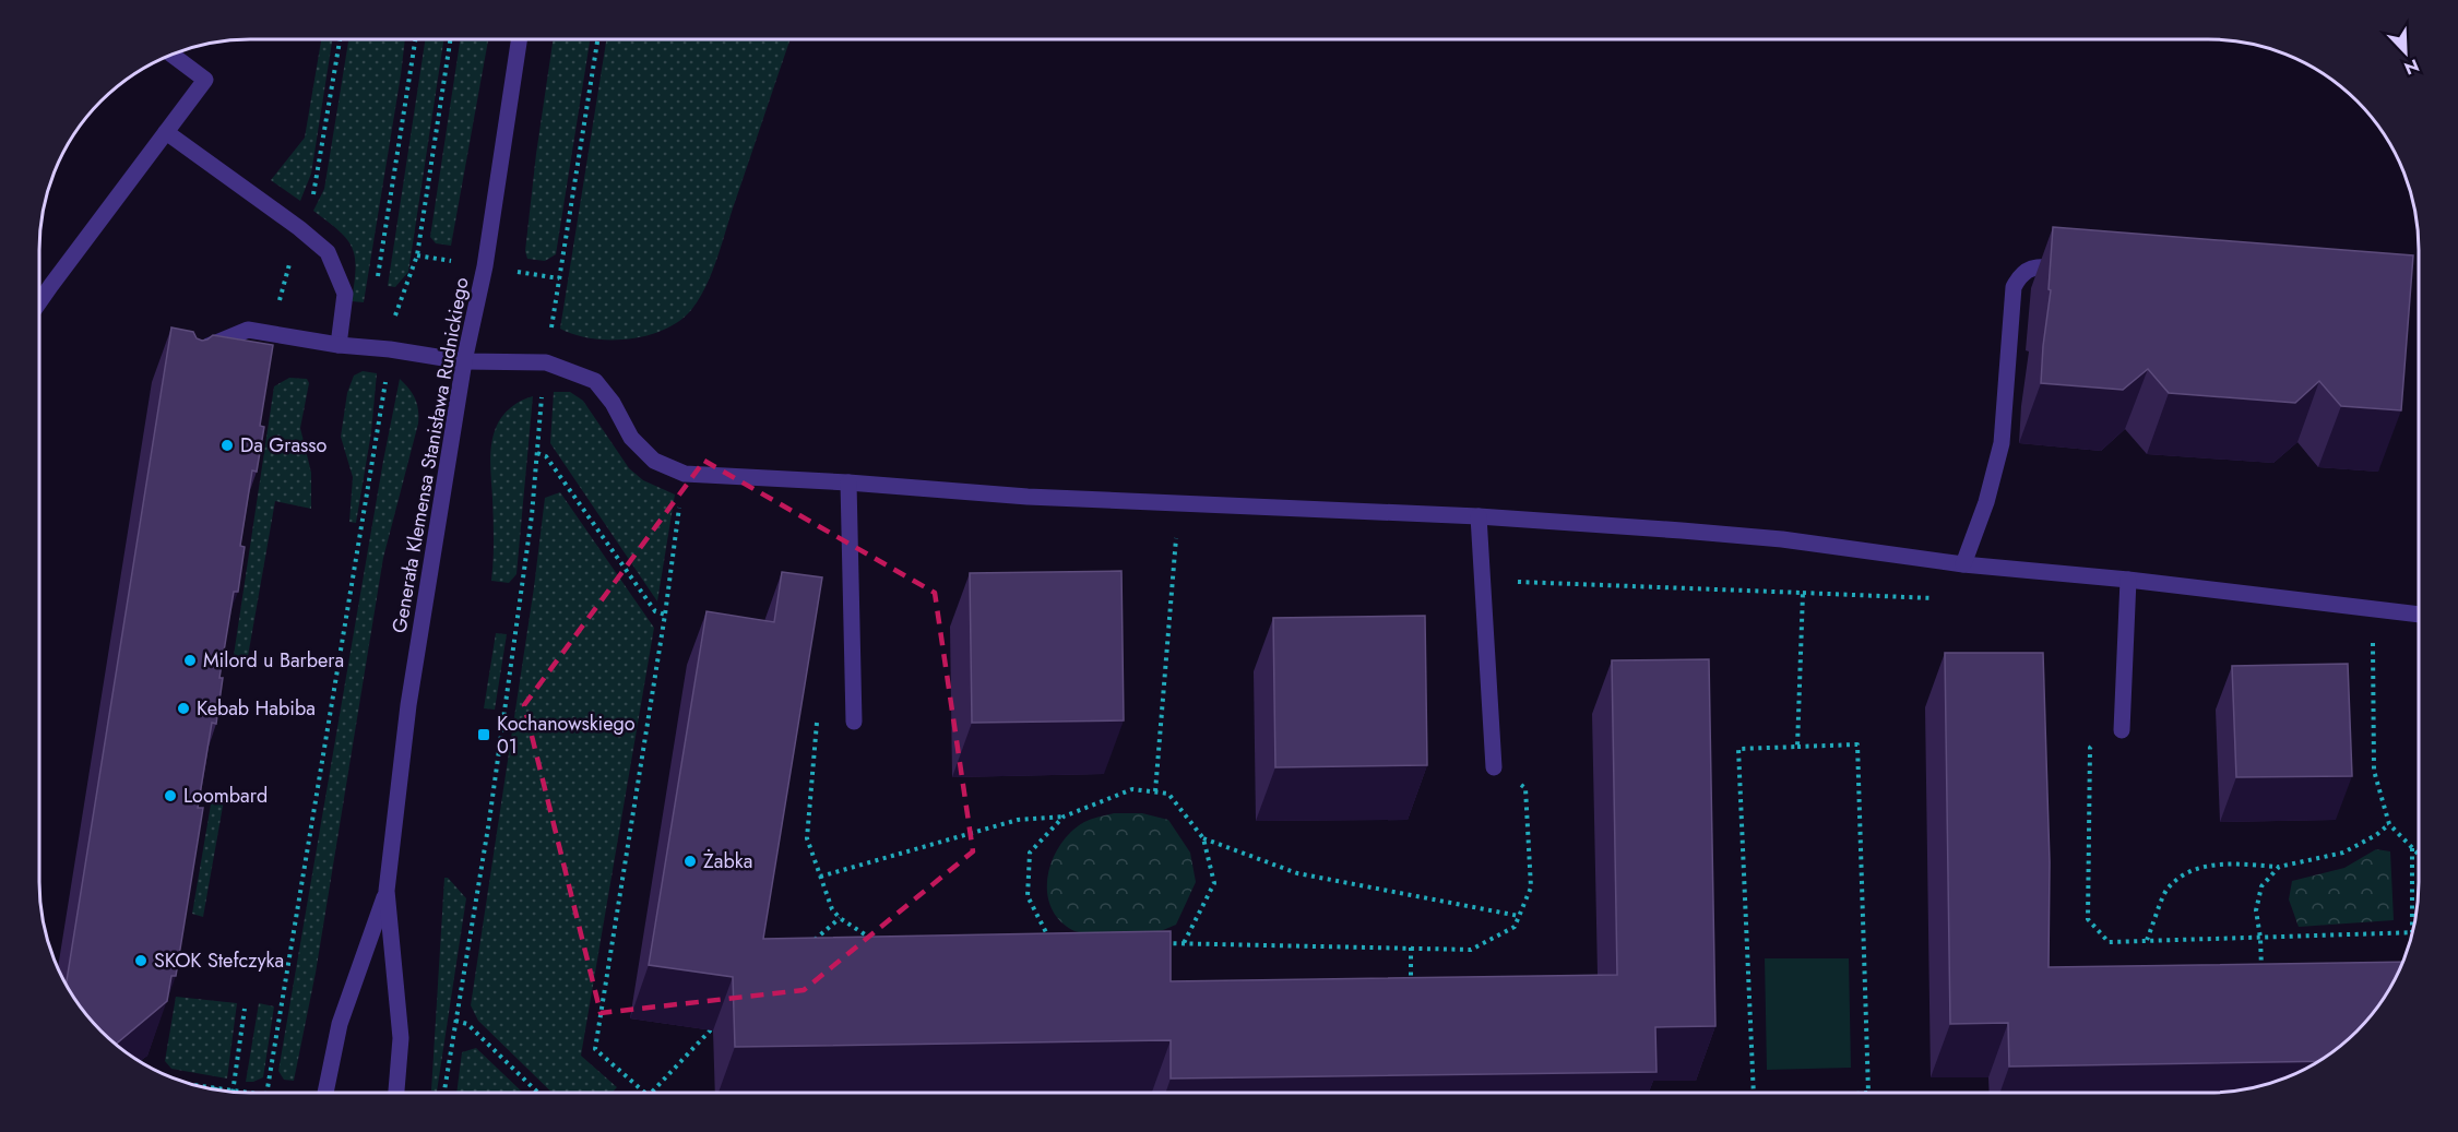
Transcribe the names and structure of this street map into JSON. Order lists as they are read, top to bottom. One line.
{"streets":{"street":["Generała Klemensa Stanisława Rudnickiego"]},"places":{"other":["Da Grasso","Milord u Barbera","Kebab Habiba","Loombard","Żabka","SKOK Stefczyka"],"transit":["Kochanowskiego 01"]},"north":"bottom right"}
